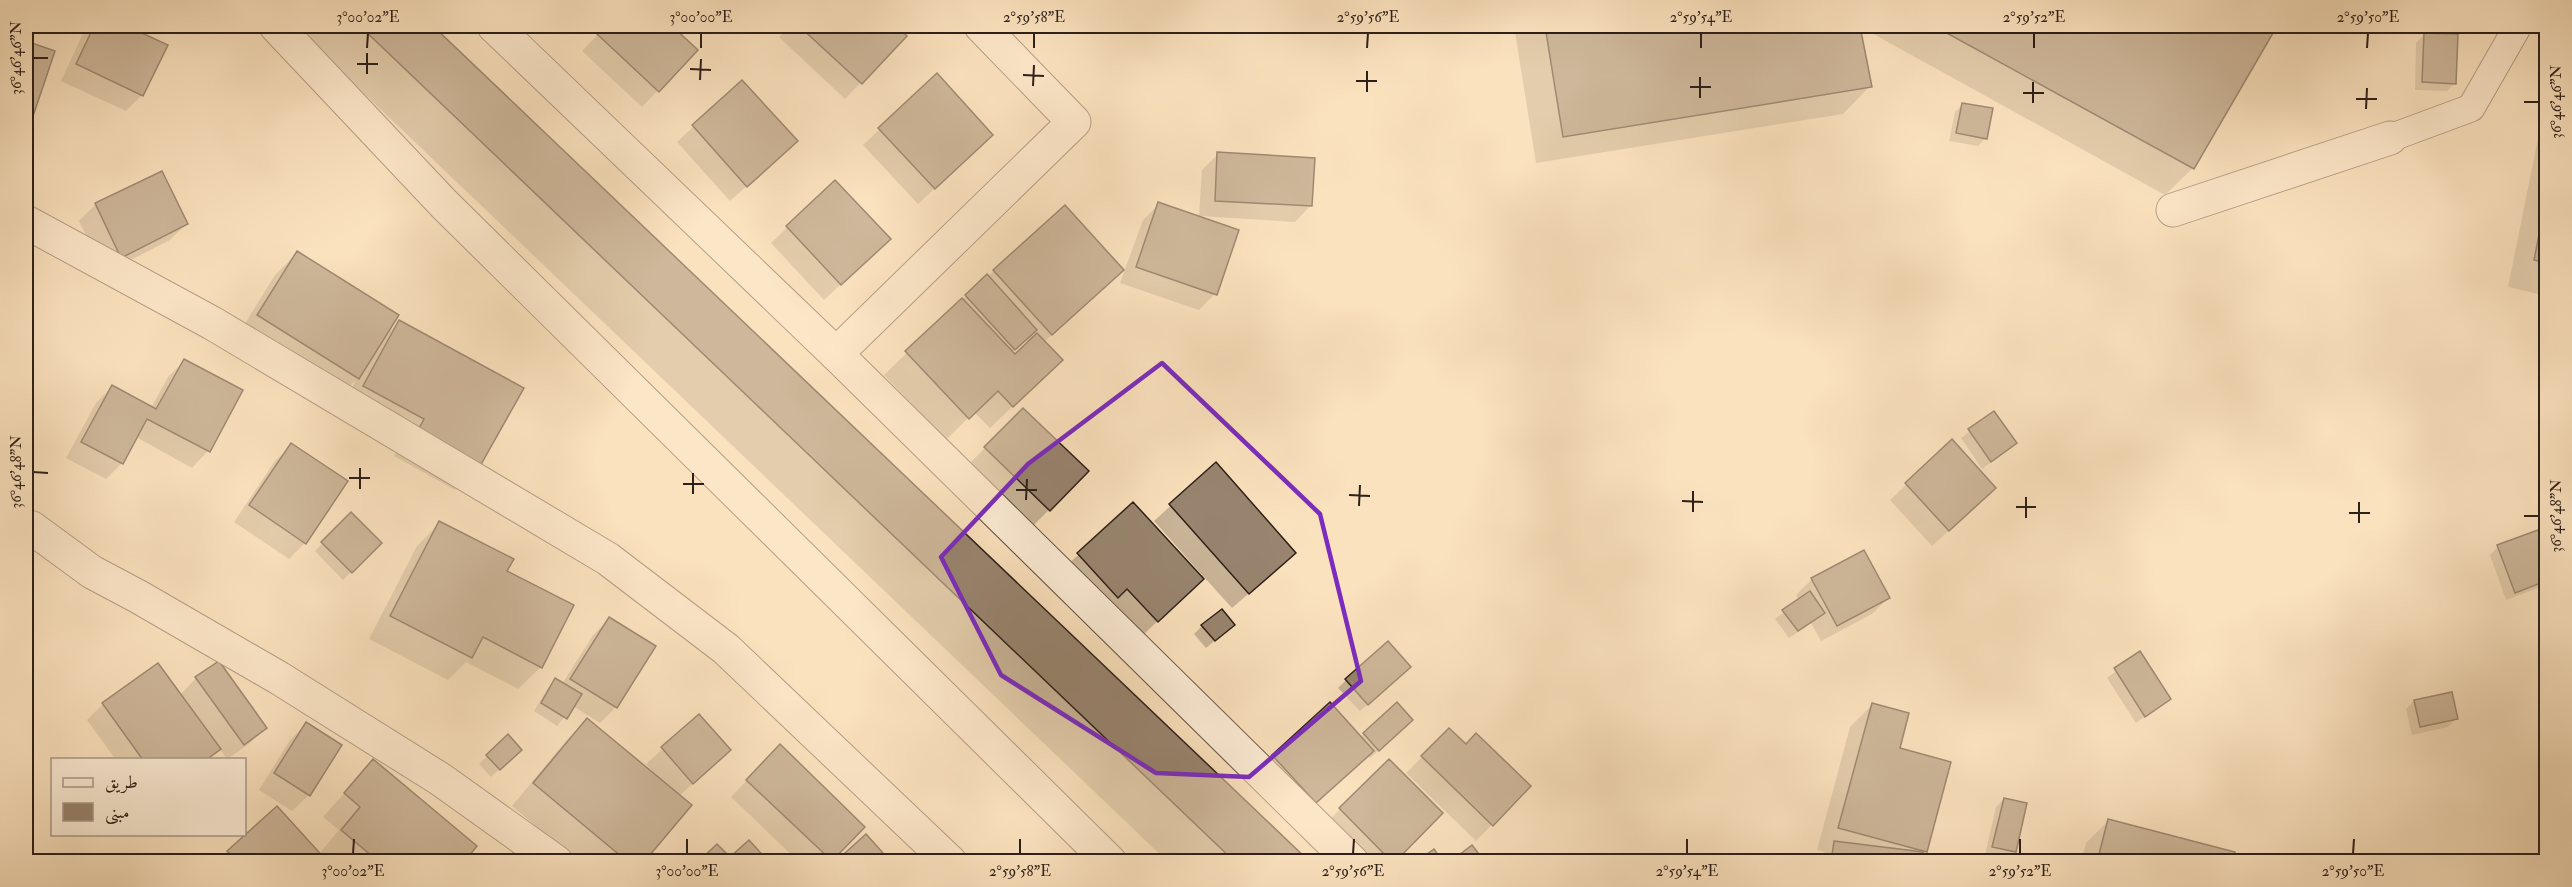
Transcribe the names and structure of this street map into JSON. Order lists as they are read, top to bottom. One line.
{"legend":["طريق","مبنى"],"coordinates":["3°00'02\"E","3°00'00\"E","2°59'58\"E","2°59'56\"E","2°59'54\"E","2°59'52\"E","2°59'50\"E","36°46'46\"N","36°46'48\"N"]}
